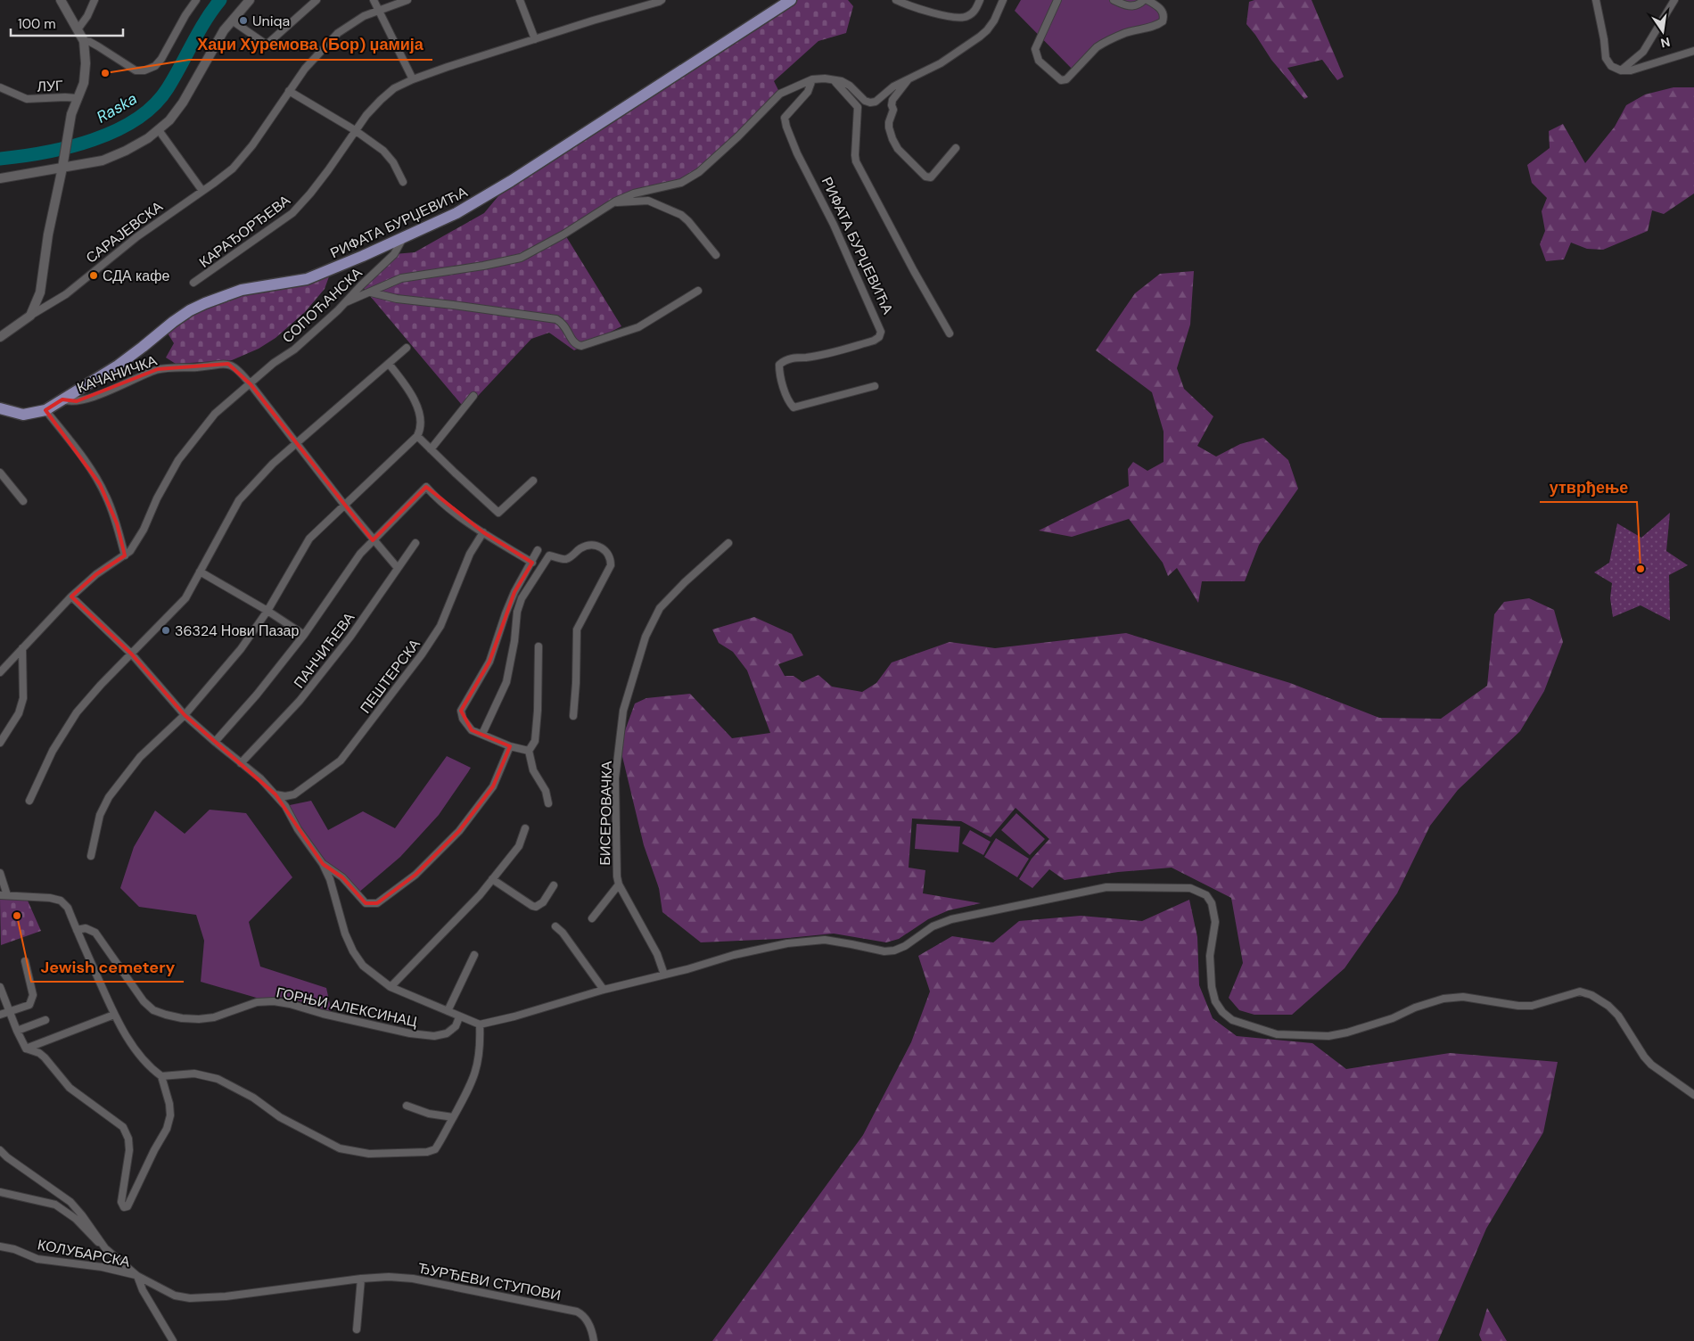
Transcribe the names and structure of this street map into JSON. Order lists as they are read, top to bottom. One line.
{"streets":{"main road":["РИФАТА БУРЏЕВИЋА"],"street":["ЛУГ","КАРАЂОРЂЕВА","САРАЈЕВСКА","СОПОЋАНСКА","КАЧАНИЧКА","ПАНЧИЋЕВА","ПЕШТЕРСКА","БИСЕРОВАЧКА","ГОРЊИ АЛЕКСИНАЦ","КОЛУБАРСКА","ЂУРЂЕВИ СТУПОВИ"]},"crossings":[["РИФАТА БУРЏЕВИЋА","СОПОЋАНСКА"],["РИФАТА БУРЏЕВИЋА","КАЧАНИЧКА"],["СОПОЋАНСКА","КАЧАНИЧКА"],["ПАНЧИЋЕВА","ГОРЊИ АЛЕКСИНАЦ"],["ПЕШТЕРСКА","ГОРЊИ АЛЕКСИНАЦ"],["КОЛУБАРСКА","ЂУРЂЕВИ СТУПОВИ"]],"water":["Raska"],"places":["Uniqa","Хаџи Хуремова (Бор) џамија","СДА кафе","утврђење","36324 Нови Пазар","Jewish cemetery"],"scale_bar":"100 m","north":"bottom"}
